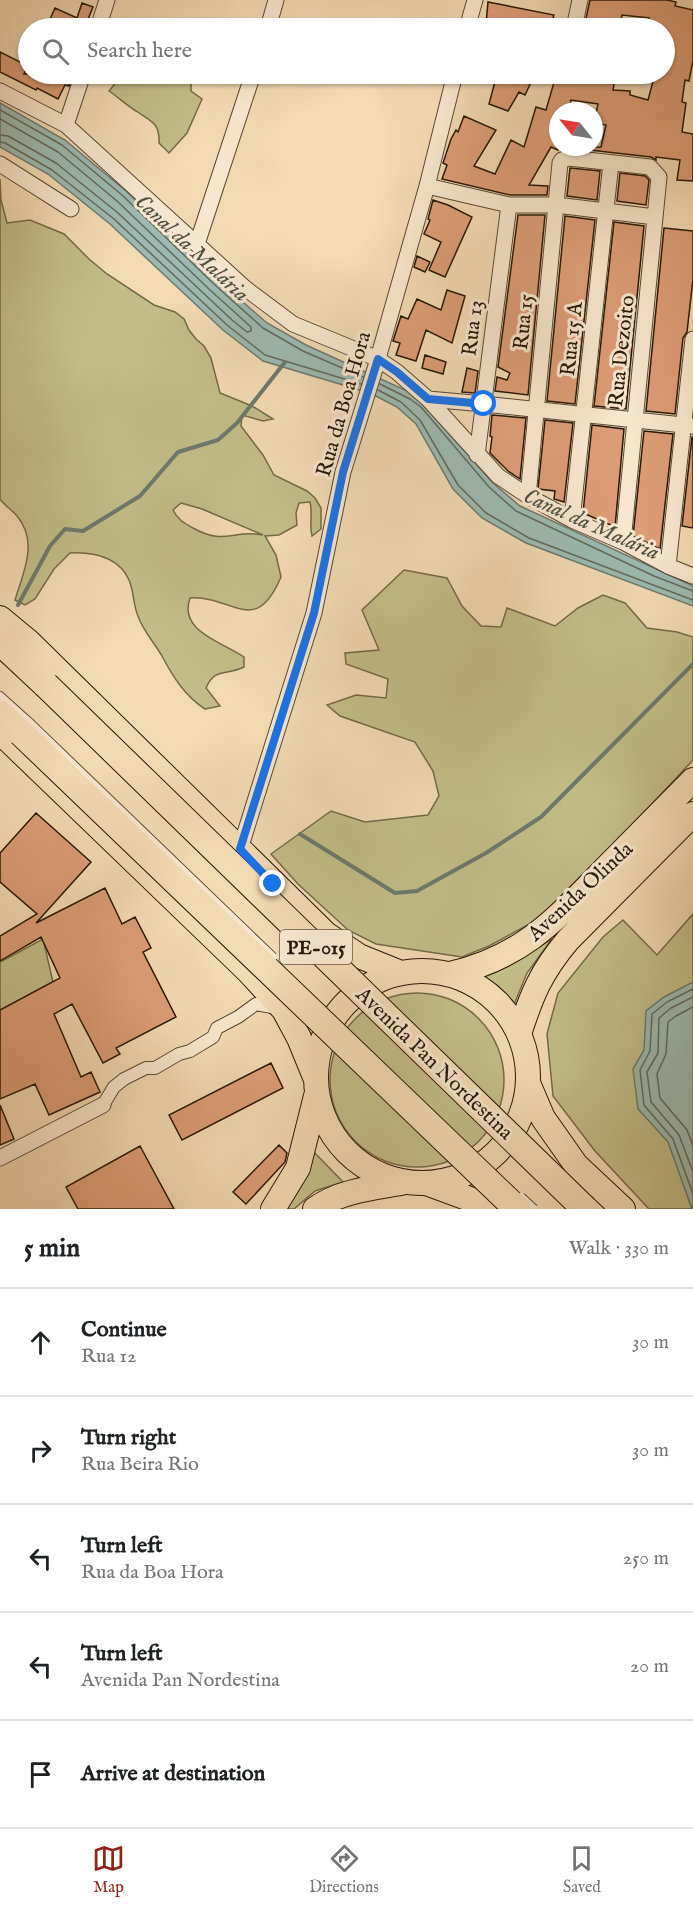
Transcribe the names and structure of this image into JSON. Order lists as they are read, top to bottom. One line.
{"streets":{"highway":["PE-015","Avenida Pan Nordestina"],"main road":["Avenida Olinda"],"street":["Rua 15","Rua 13","Rua 15 A","Rua Dezoito","Rua da Boa Hora"]},"crossings":[["Rua 15","Rua 15 A"],["Rua 15","Rua Dezoito"],["Rua 15 A","Rua Dezoito"],["Rua da Boa Hora","Avenida Pan Nordestina"],["Avenida Olinda","Avenida Pan Nordestina"]],"water":["Canal da Malária"],"north":"top left","page":{"search":"Search here","heading":["5 min","Walk · 330 m"],"list":[["Continue","Rua 12","30 m"],["Turn right","Rua Beira Rio","30 m"],["Turn left","Rua da Boa Hora","250 m"],["Turn left","Avenida Pan Nordestina","20 m"],"Arrive at destination"],"nav":["Map","Directions","Saved"]}}
